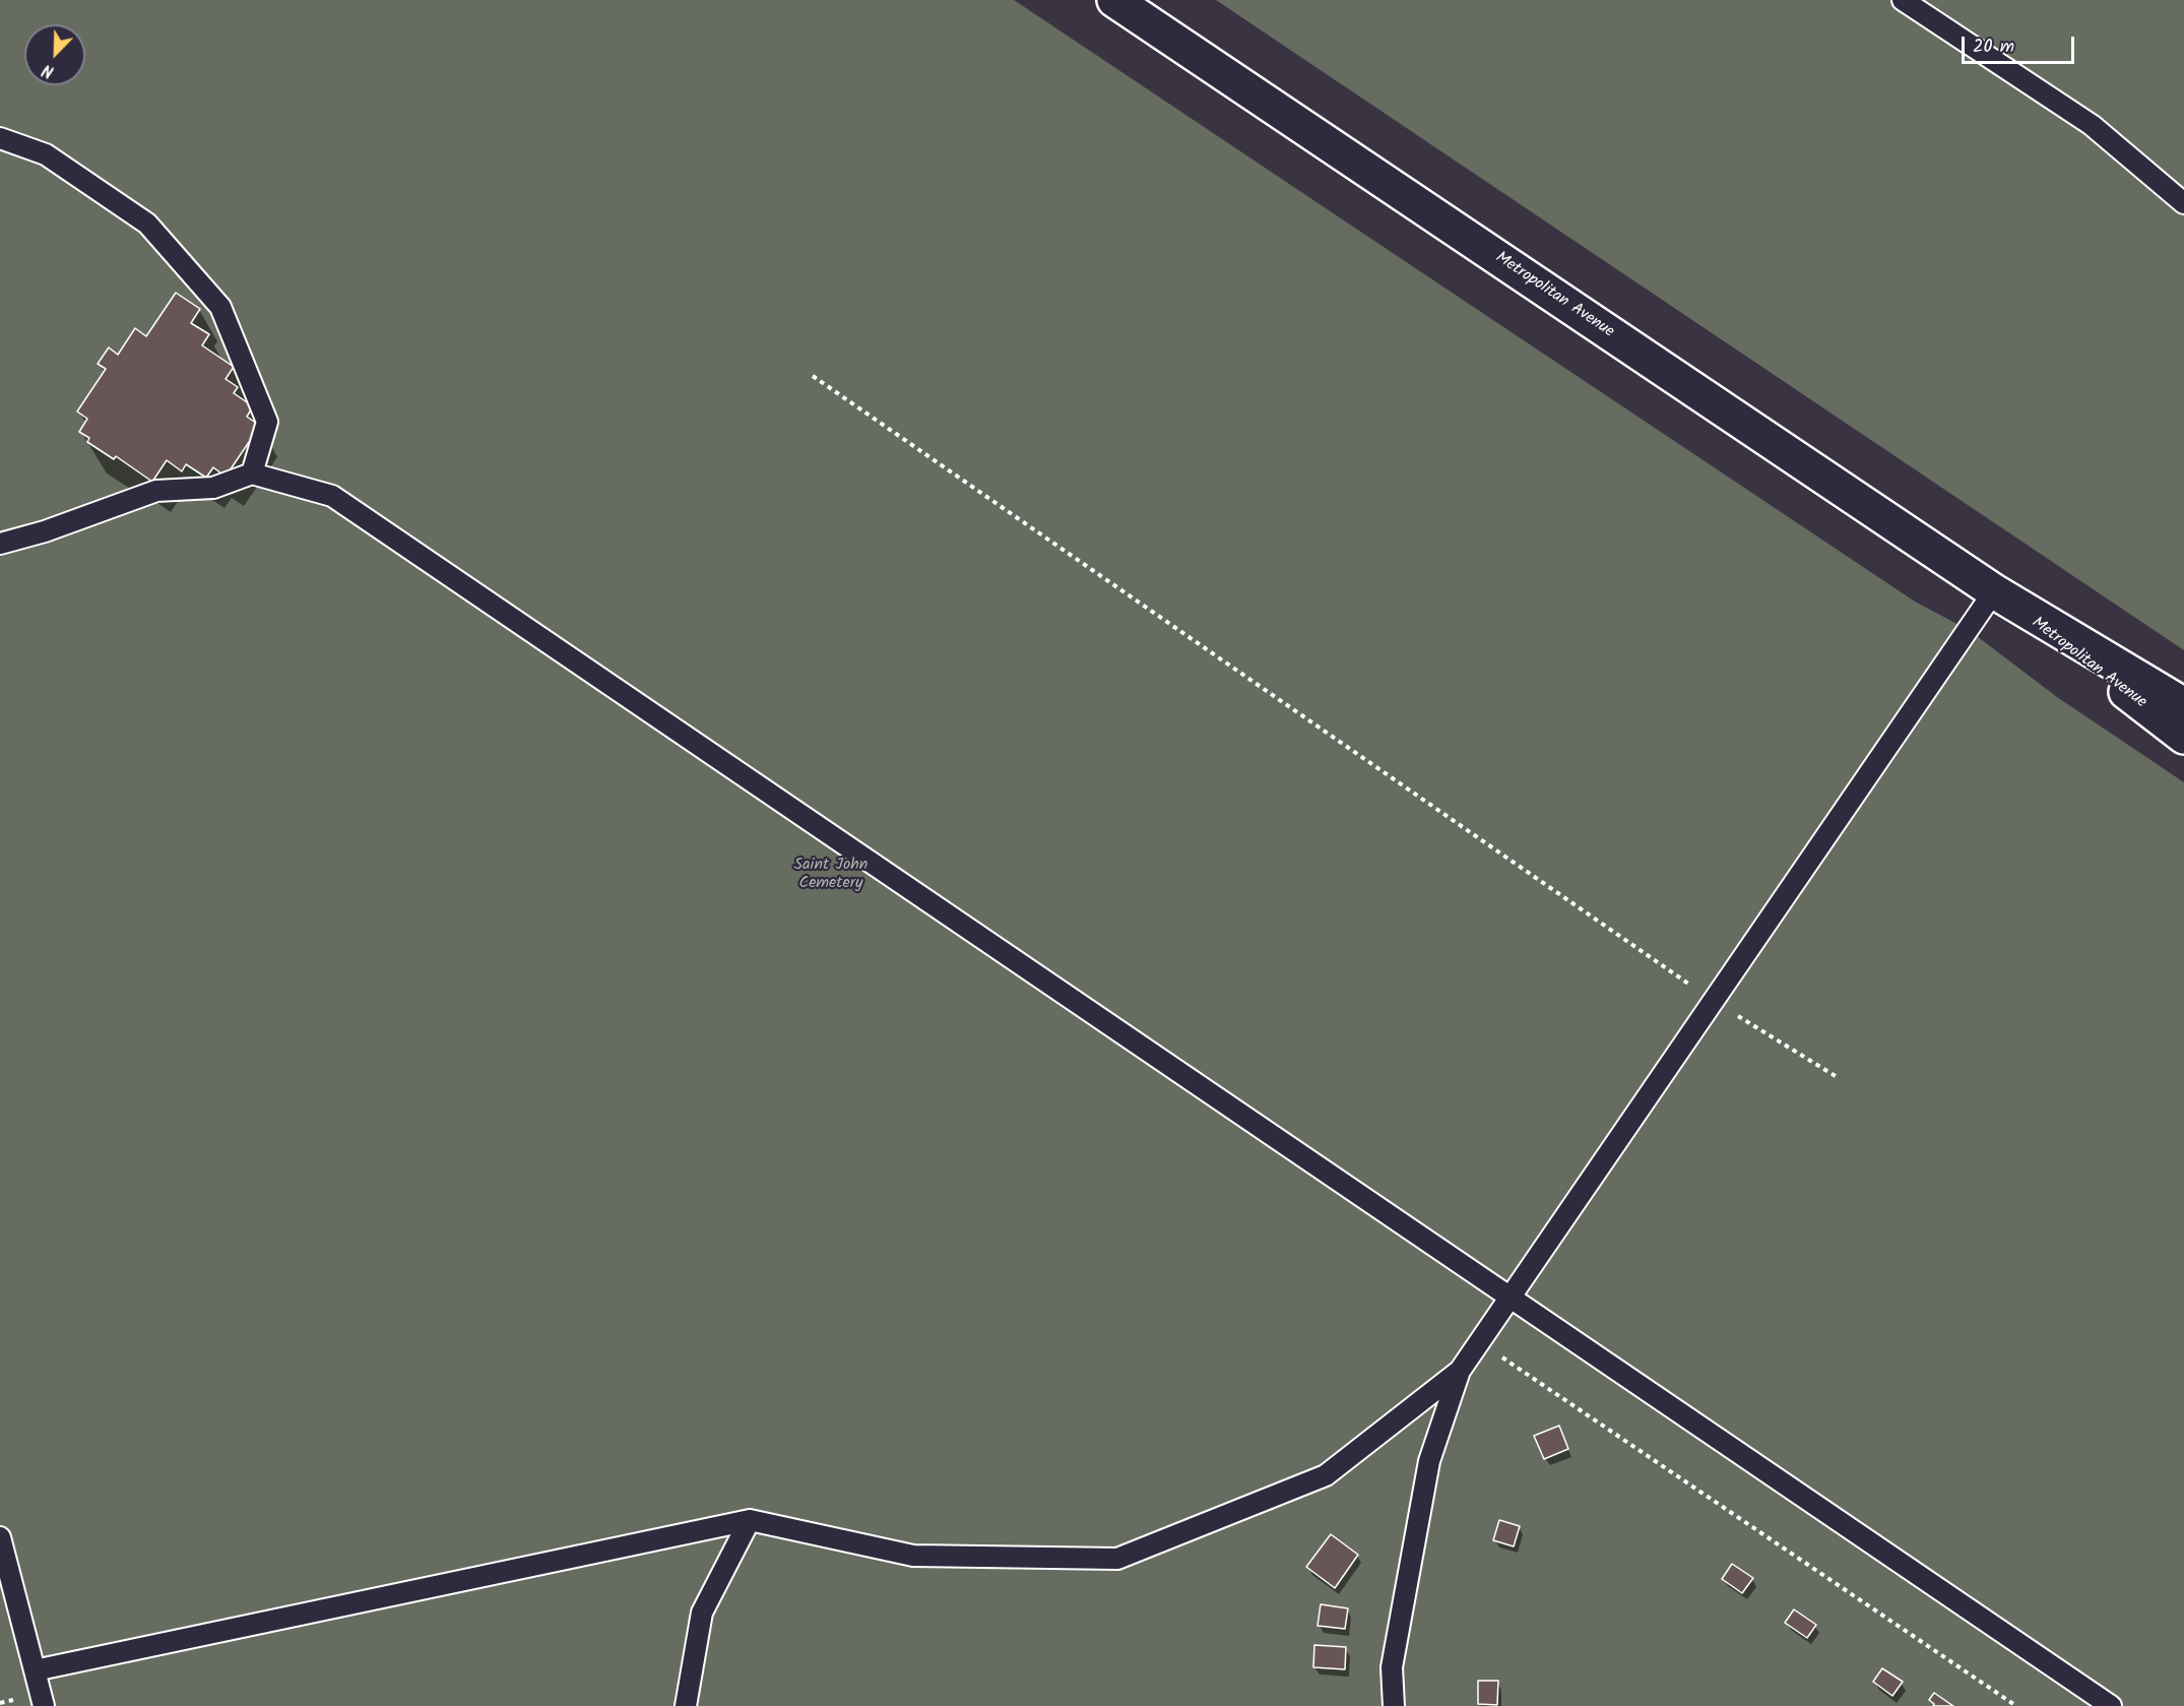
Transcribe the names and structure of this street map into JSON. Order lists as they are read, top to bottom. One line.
{"streets":{"main road":["Metropolitan Avenue"]},"parks":["Saint John Cemetery"],"scale_bar":"20 m","north":"bottom left"}
